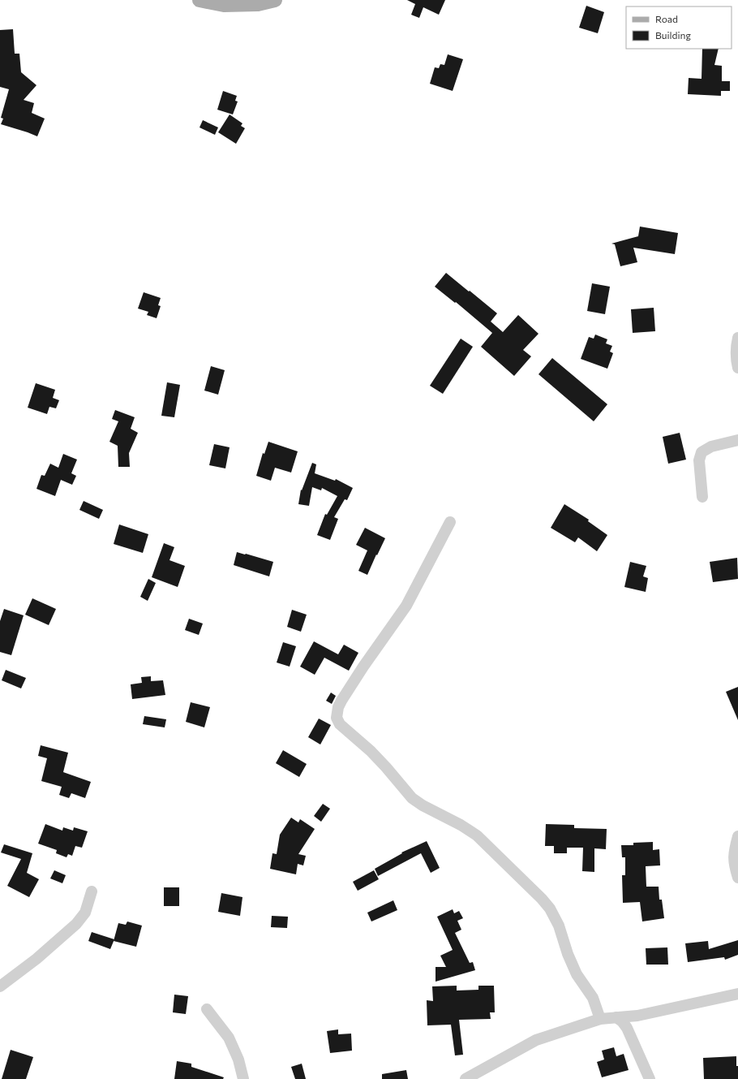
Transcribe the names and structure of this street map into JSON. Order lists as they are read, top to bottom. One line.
{"legend":["Road","Building"]}
